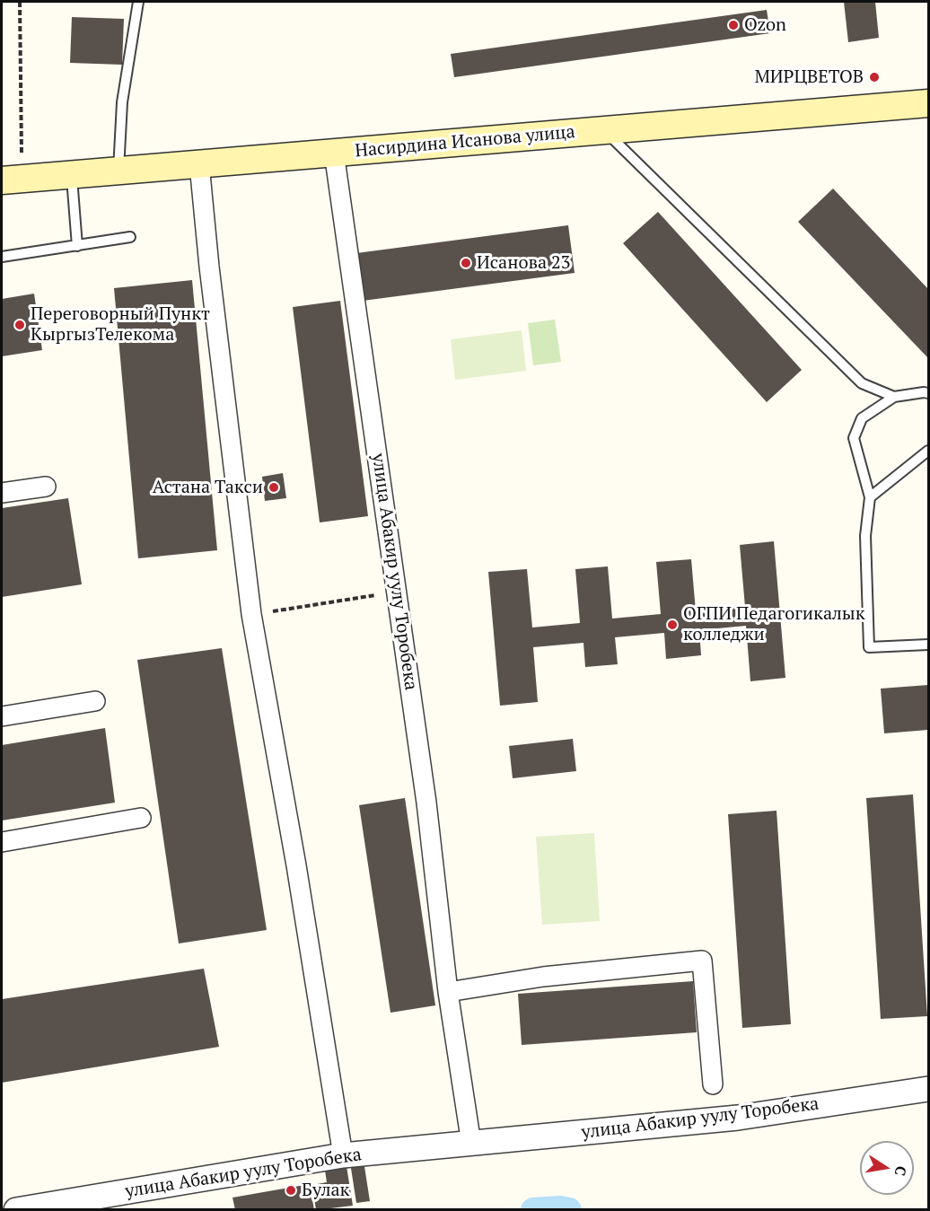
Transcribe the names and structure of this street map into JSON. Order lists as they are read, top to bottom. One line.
{"streets":{"main road":["Насирдина Исанова улица"],"street":["улица Абакир уулу Торобека"]},"crossings":[["Насирдина Исанова улица","улица Абакир уулу Торобека"]],"places":["Ozon","МИРЦВЕТОВ","Исанова 23","Переговорный Пункт КыргызТелекома","Астана Такси","ОГПИ Педагогикалык колледжи","Булак"],"north":"right"}
